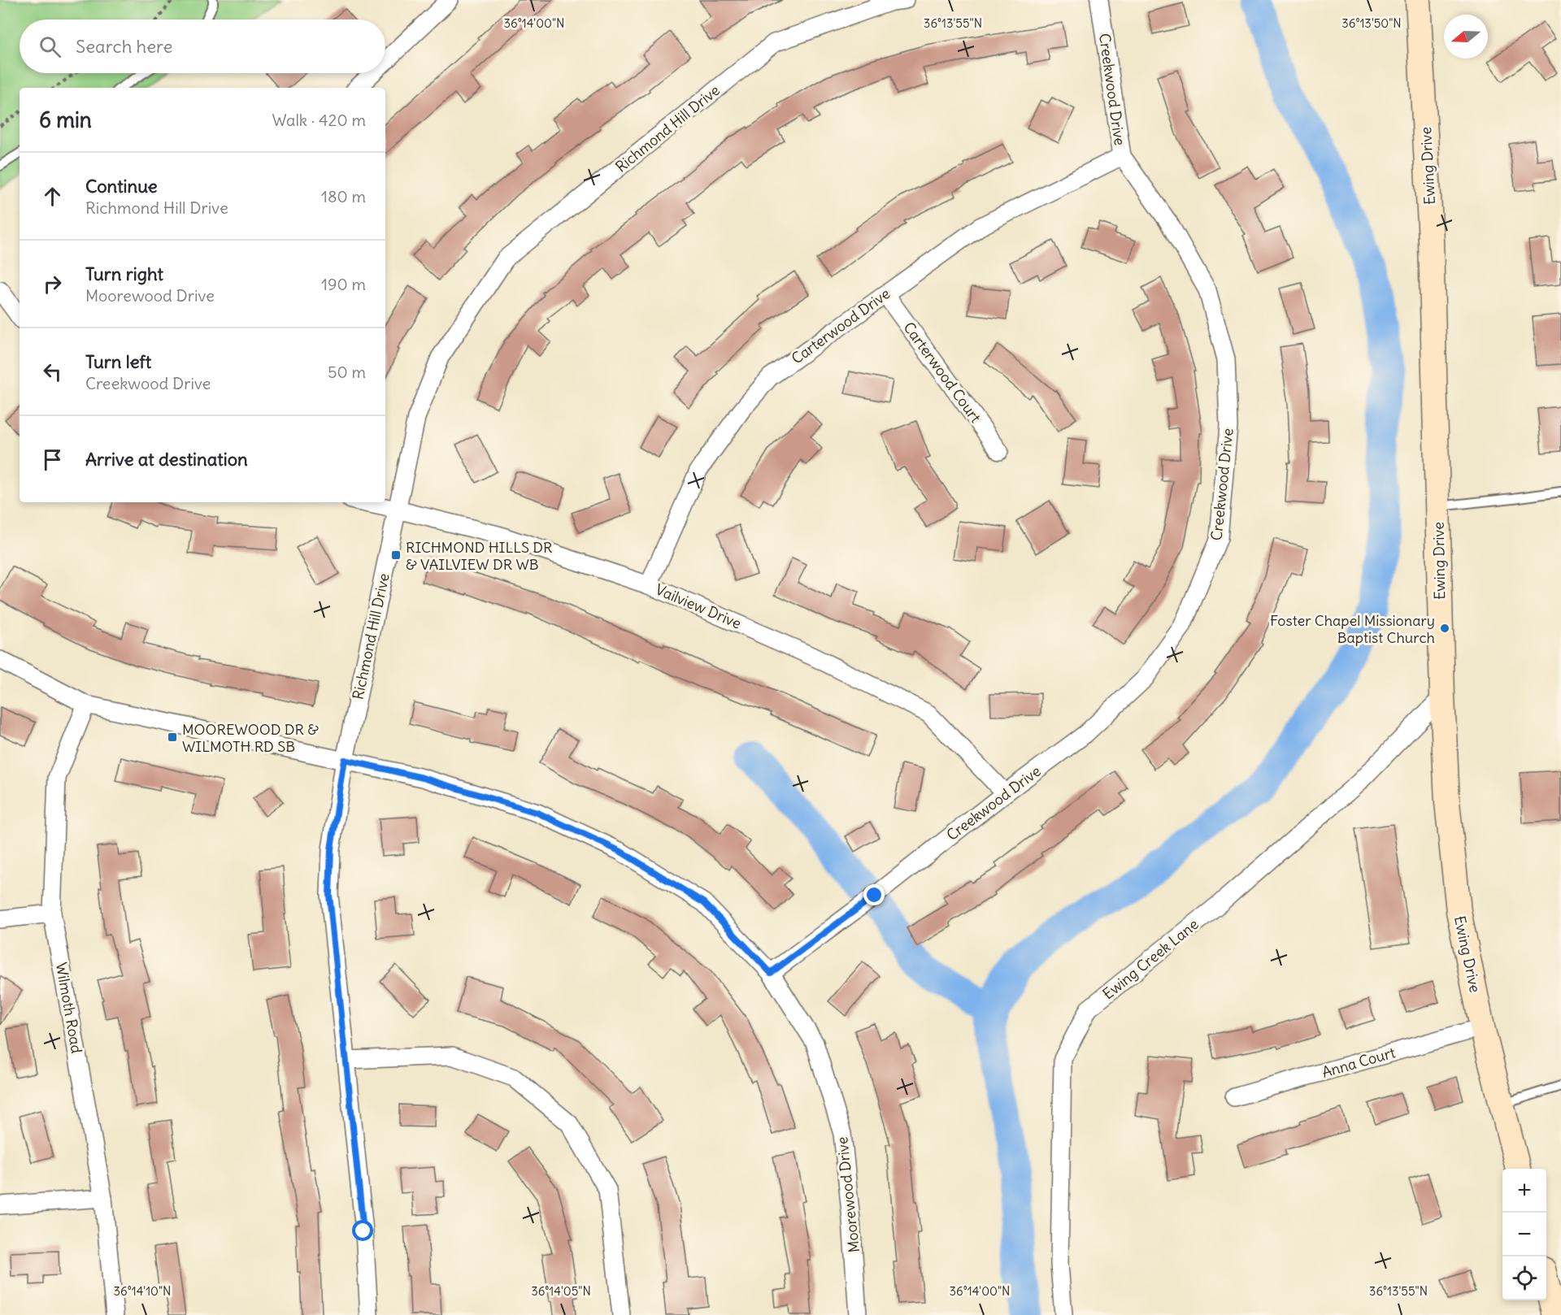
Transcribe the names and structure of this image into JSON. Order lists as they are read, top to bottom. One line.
{"streets":{"main road":["Ewing Drive"],"street":["Creekwood Drive","Richmond Hill Drive","Carterwood Drive","Carterwood Court","Vailview Drive","Ewing Creek Lane","Wilmoth Road","Anna Court","Moorewood Drive"]},"crossings":[["Creekwood Drive","Carterwood Drive"],["Creekwood Drive","Vailview Drive"],["Creekwood Drive","Moorewood Drive"],["Richmond Hill Drive","Vailview Drive"],["Richmond Hill Drive","Moorewood Drive"],["Ewing Drive","Ewing Creek Lane"],["Ewing Drive","Anna Court"],["Carterwood Drive","Carterwood Court"],["Carterwood Drive","Vailview Drive"],["Wilmoth Road","Moorewood Drive"]],"places":{"transit":["RICHMOND HILLS DR & VAILVIEW DR WB","MOOREWOOD DR & WILMOTH RD SB"],"other":["Foster Chapel Missionary Baptist Church"]},"north":"left","page":{"search":"Search here","heading":["6 min","Walk · 420 m"],"list":[["Continue","Richmond Hill Drive","180 m"],["Turn right","Moorewood Drive","190 m"],["Turn left","Creekwood Drive","50 m"],"Arrive at destination"],"map_buttons":["+","−"]},"coordinates":["36°14'00\"N","36°13'50\"N","36°13'55\"N","36°14'10\"N","36°14'05\"N"]}
